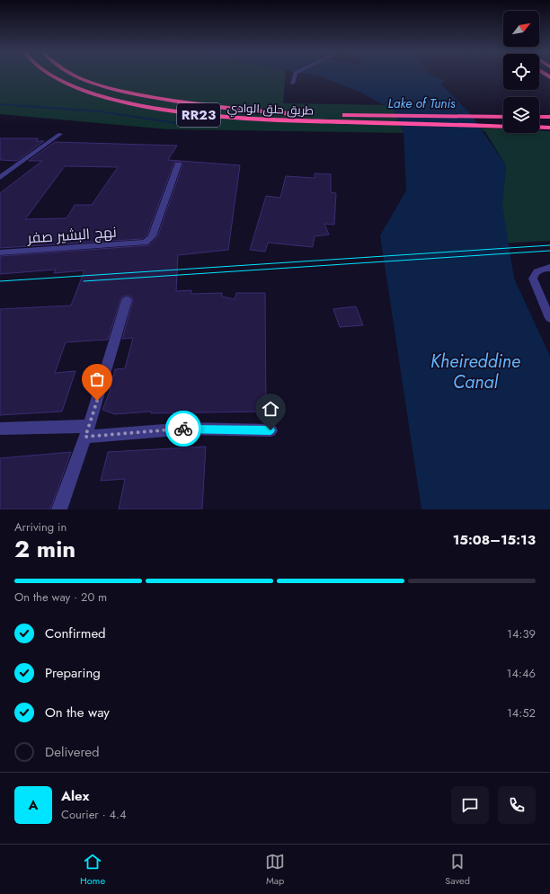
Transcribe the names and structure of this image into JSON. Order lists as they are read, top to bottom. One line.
{"streets":{"highway":["طريق حلق الوادي","RR23"],"street":["نهج البشير صفر"]},"water":["Lake of Tunis","Kheireddine Canal"],"north":"top right","page":{"heading":["2 min","Arriving in","15:08–15:13"],"panel":["Alex","Courier · 4.4"],"bar":"On the way · 20 m","list":[["Confirmed","14:39"],["Preparing","14:46"],["On the way","14:52"],"Delivered"],"round":"A","tabs":["Home","Map","Saved"]}}
